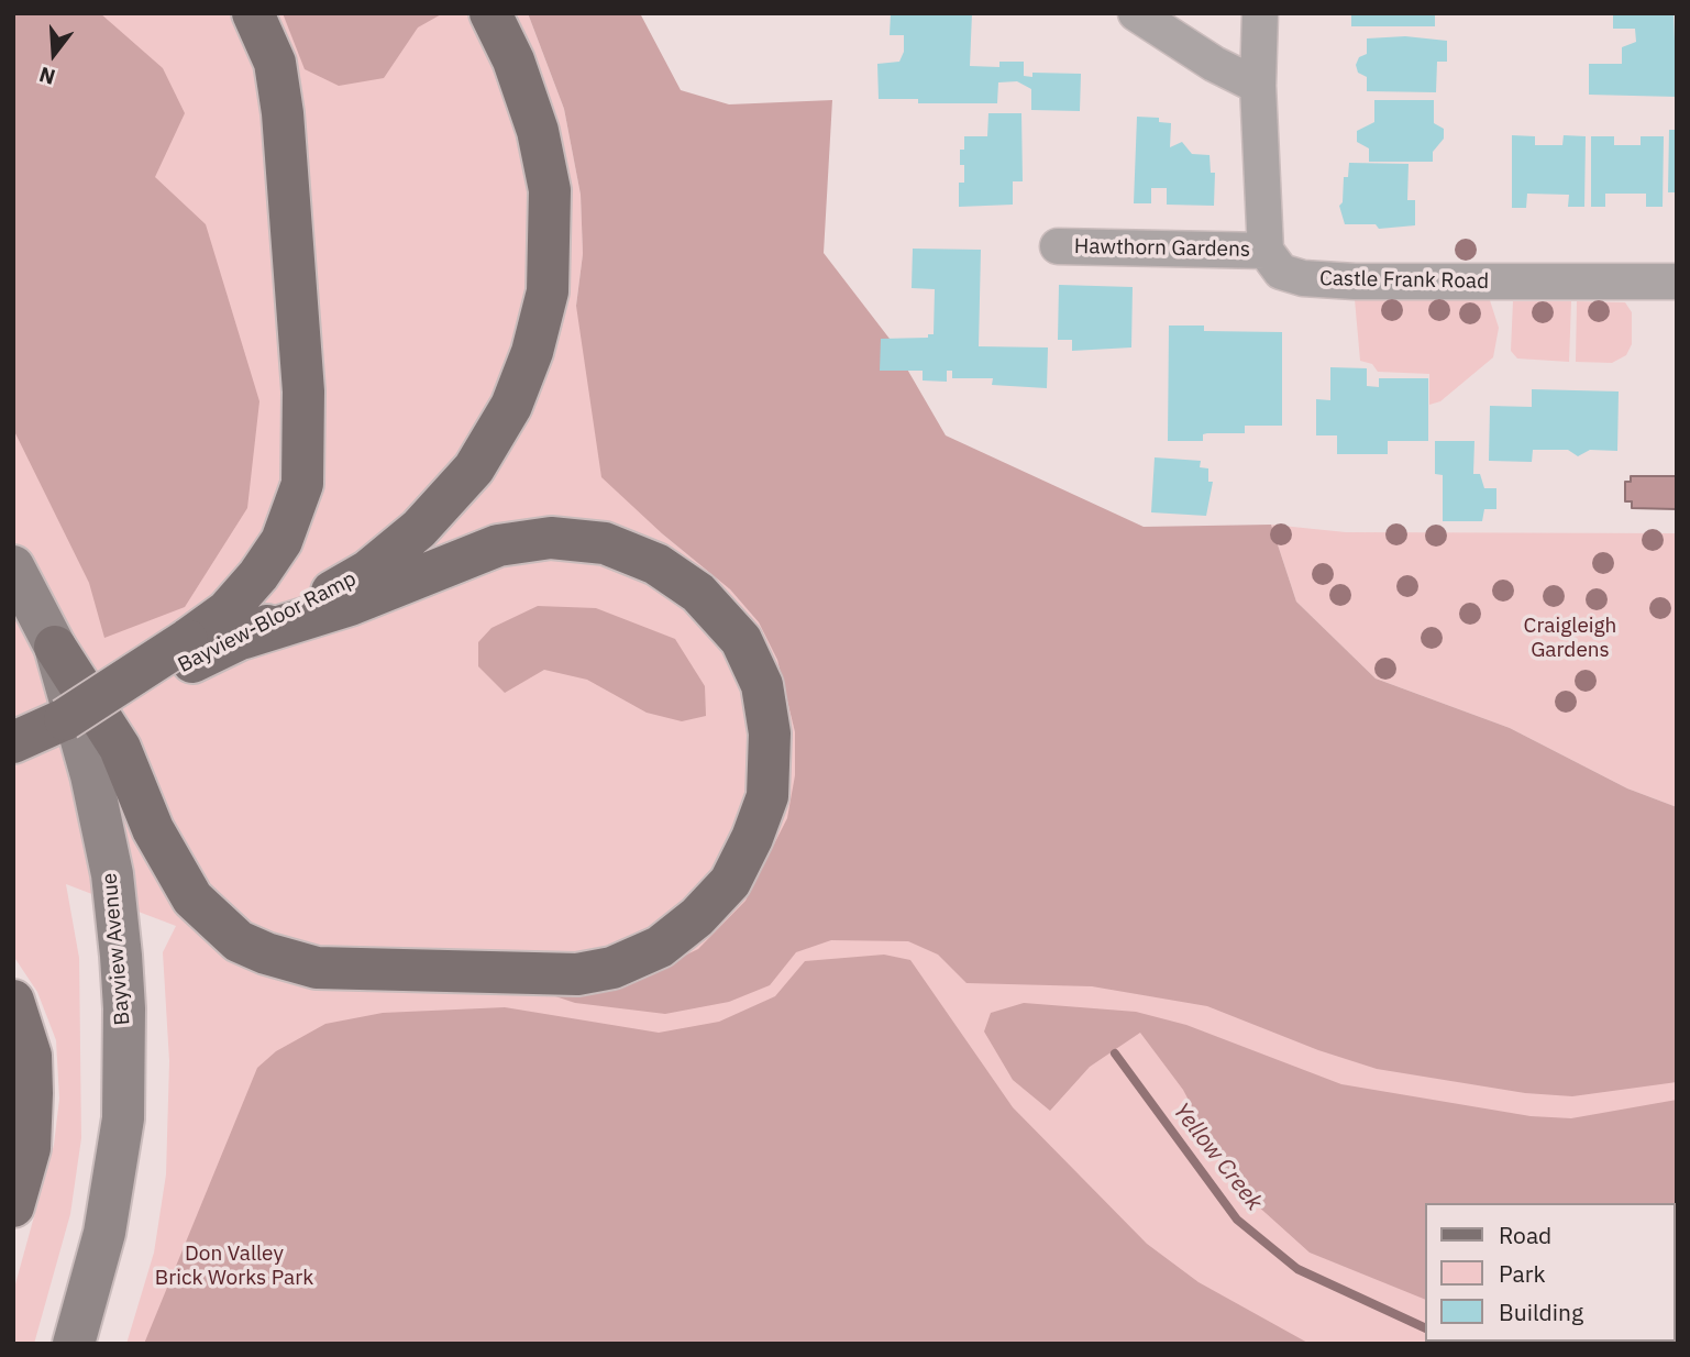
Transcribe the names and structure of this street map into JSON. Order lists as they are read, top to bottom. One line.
{"streets":{"main road":["Bayview-Bloor Ramp","Bayview Avenue"],"street":["Hawthorn Gardens","Castle Frank Road"]},"crossings":[["Hawthorn Gardens","Castle Frank Road"]],"water":["Yellow Creek"],"parks":["Craigleigh Gardens","Don Valley Brick Works Park"],"legend":["Road","Park","Building"],"north":"bottom"}
